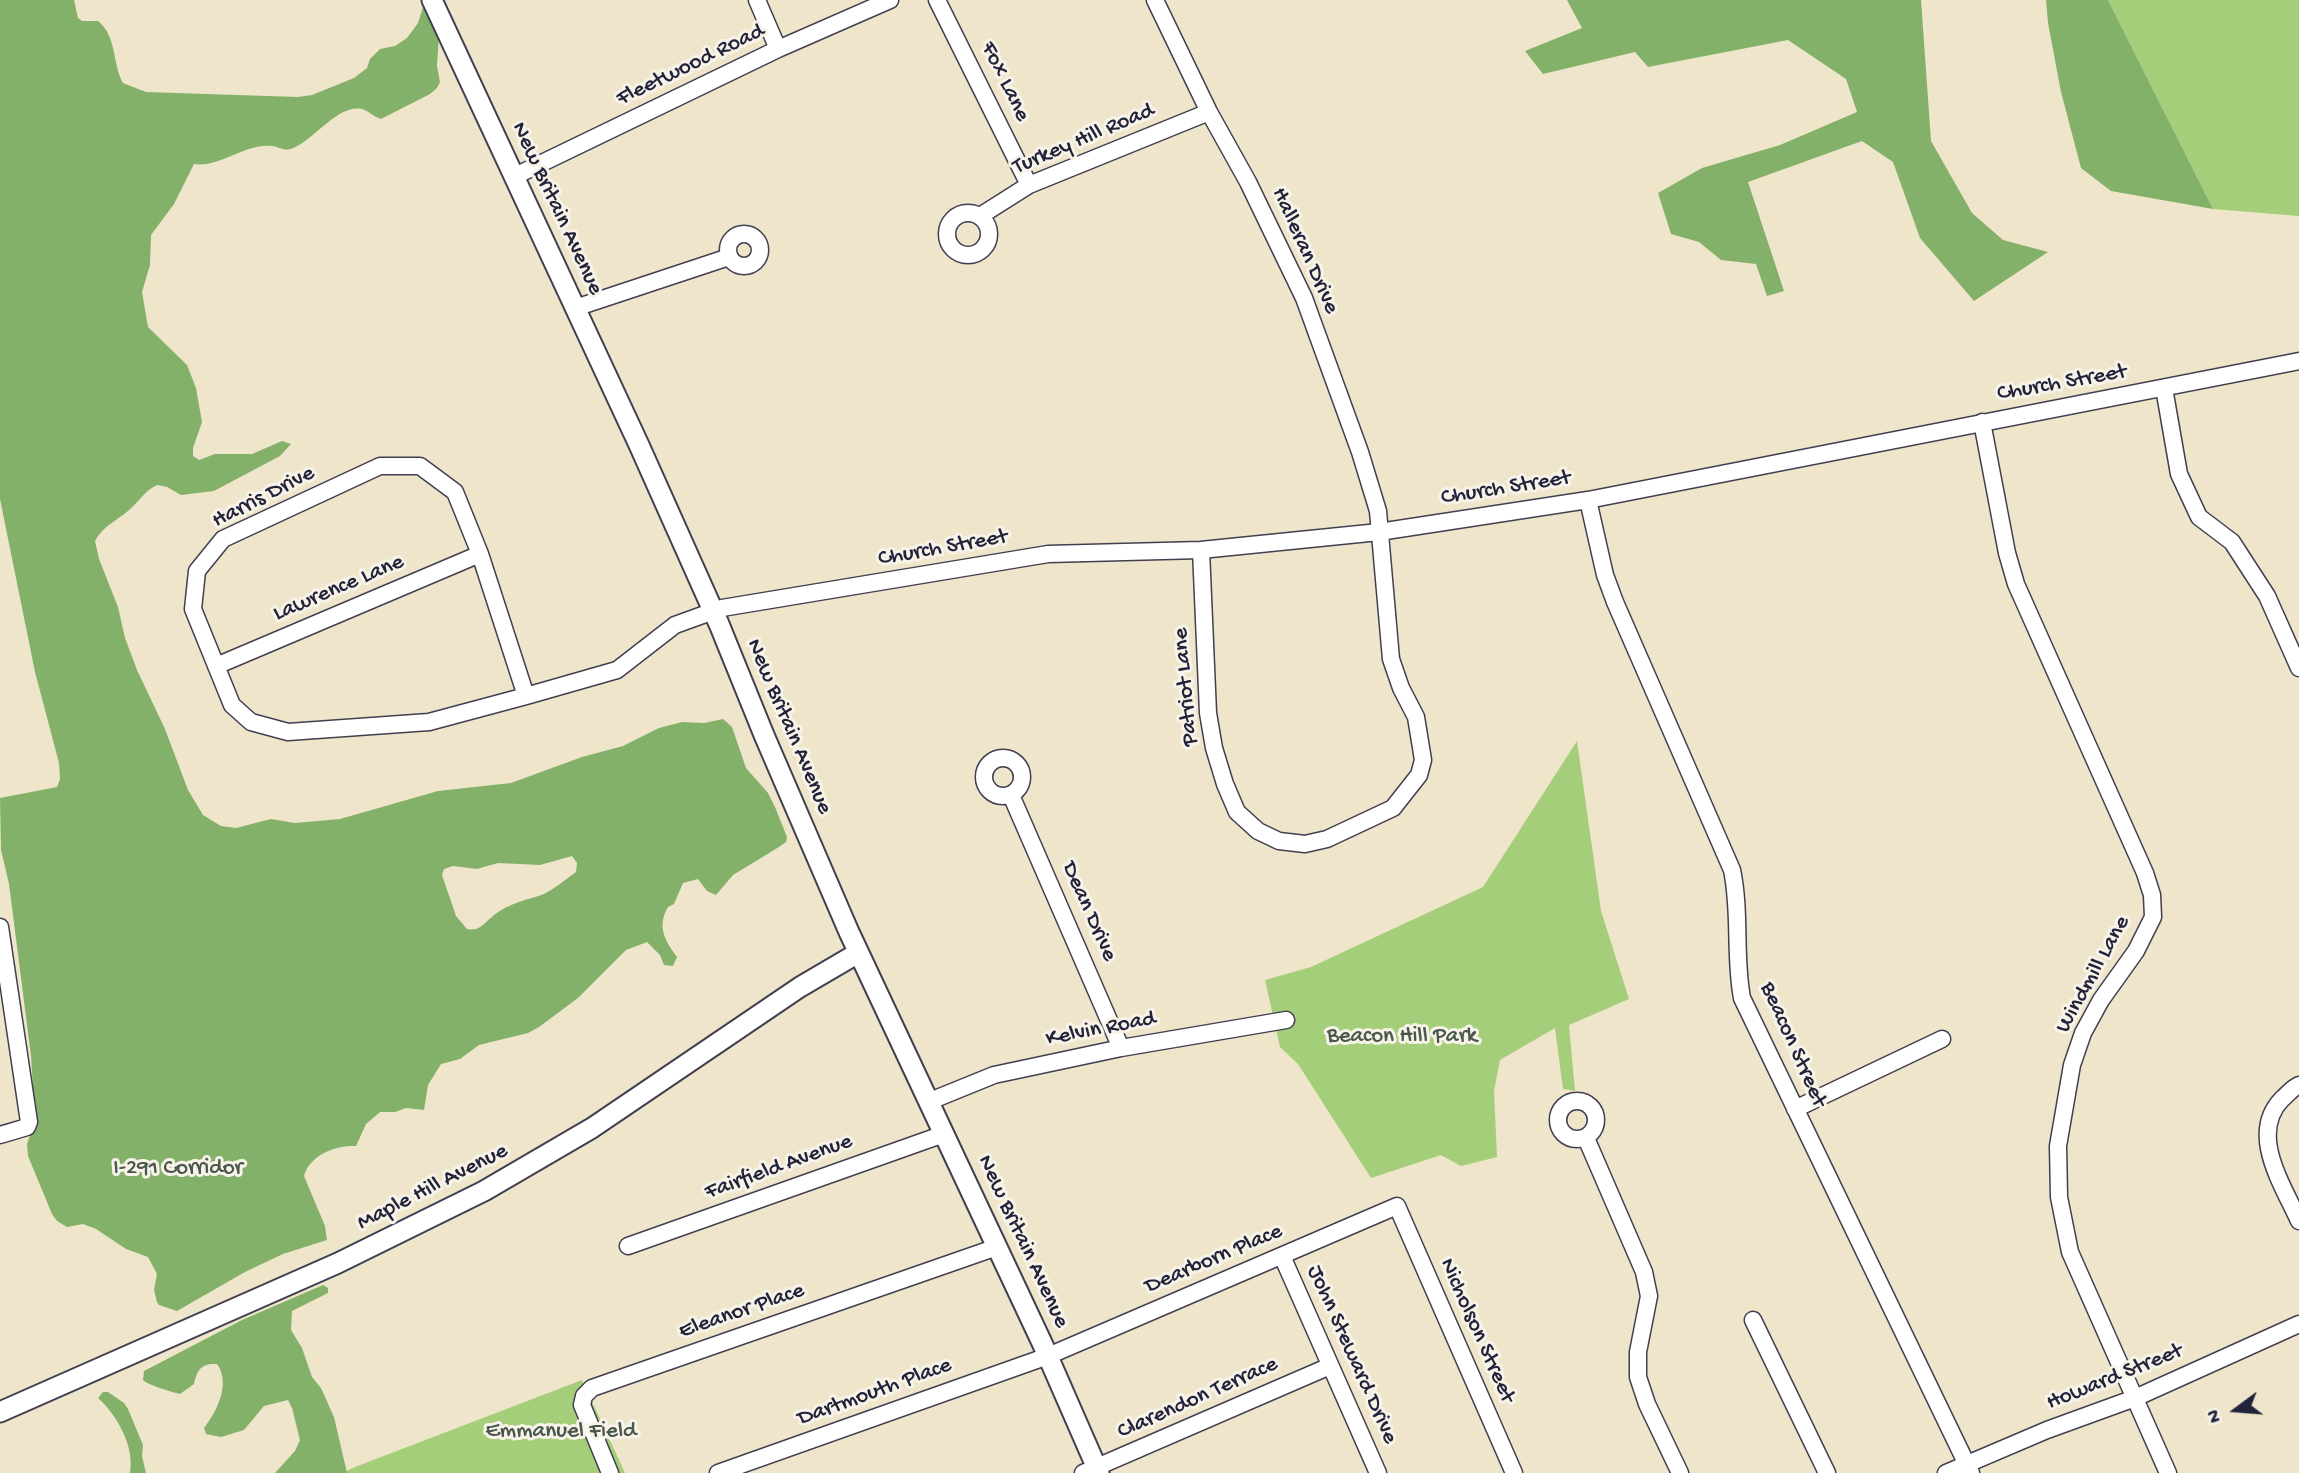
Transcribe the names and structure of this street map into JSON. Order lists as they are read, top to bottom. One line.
{"streets":{"main road":["New Britain Avenue","Maple Hill Avenue"],"street":["Fleetwood Road","Fox Lane","Turkey Hill Road","Halleran Drive","Church Street","Harris Drive","Lawrence Lane","Patriot Lane","Dean Drive","Windmill Lane","Kelvin Road","Beacon Street","Fairfield Avenue","Dearborn Place","Eleanor Place","Nicholson Street","John Steward Drive","Howard Street","Dartmouth Place","Clarendon Terrace"]},"crossings":[["Fleetwood Road","New Britain Avenue"],["Fox Lane","Turkey Hill Road"],["Turkey Hill Road","Halleran Drive"],["New Britain Avenue","Church Street"],["New Britain Avenue","Harris Drive"],["New Britain Avenue","Kelvin Road"],["New Britain Avenue","Fairfield Avenue"],["New Britain Avenue","Maple Hill Avenue"],["New Britain Avenue","Dearborn Place"],["New Britain Avenue","Eleanor Place"],["New Britain Avenue","Dartmouth Place"],["New Britain Avenue","Clarendon Terrace"],["Halleran Drive","Church Street"],["Halleran Drive","Patriot Lane"],["Church Street","Harris Drive"],["Church Street","Patriot Lane"],["Church Street","Windmill Lane"],["Church Street","Beacon Street"],["Harris Drive","Lawrence Lane"],["Dean Drive","Kelvin Road"],["Windmill Lane","Howard Street"],["Beacon Street","Howard Street"],["Dearborn Place","Nicholson Street"],["Dearborn Place","John Steward Drive"],["Dearborn Place","Dartmouth Place"],["John Steward Drive","Clarendon Terrace"]],"parks":["Beacon Hill Park","I-291 Corridor","Emmanuel Field"],"north":"left"}
